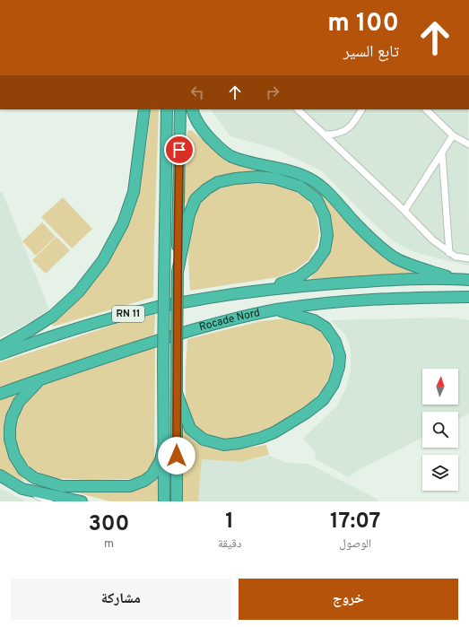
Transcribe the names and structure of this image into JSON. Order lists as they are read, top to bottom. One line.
{"streets":{"highway":["RN 11","Rocade Nord"]},"north":"top","page":{"turn":["100 m","تابع السير"],"eta":["17:07","الوصول","1","دقيقة","300","m"],"buttons":["خروج","مشاركة"]}}
